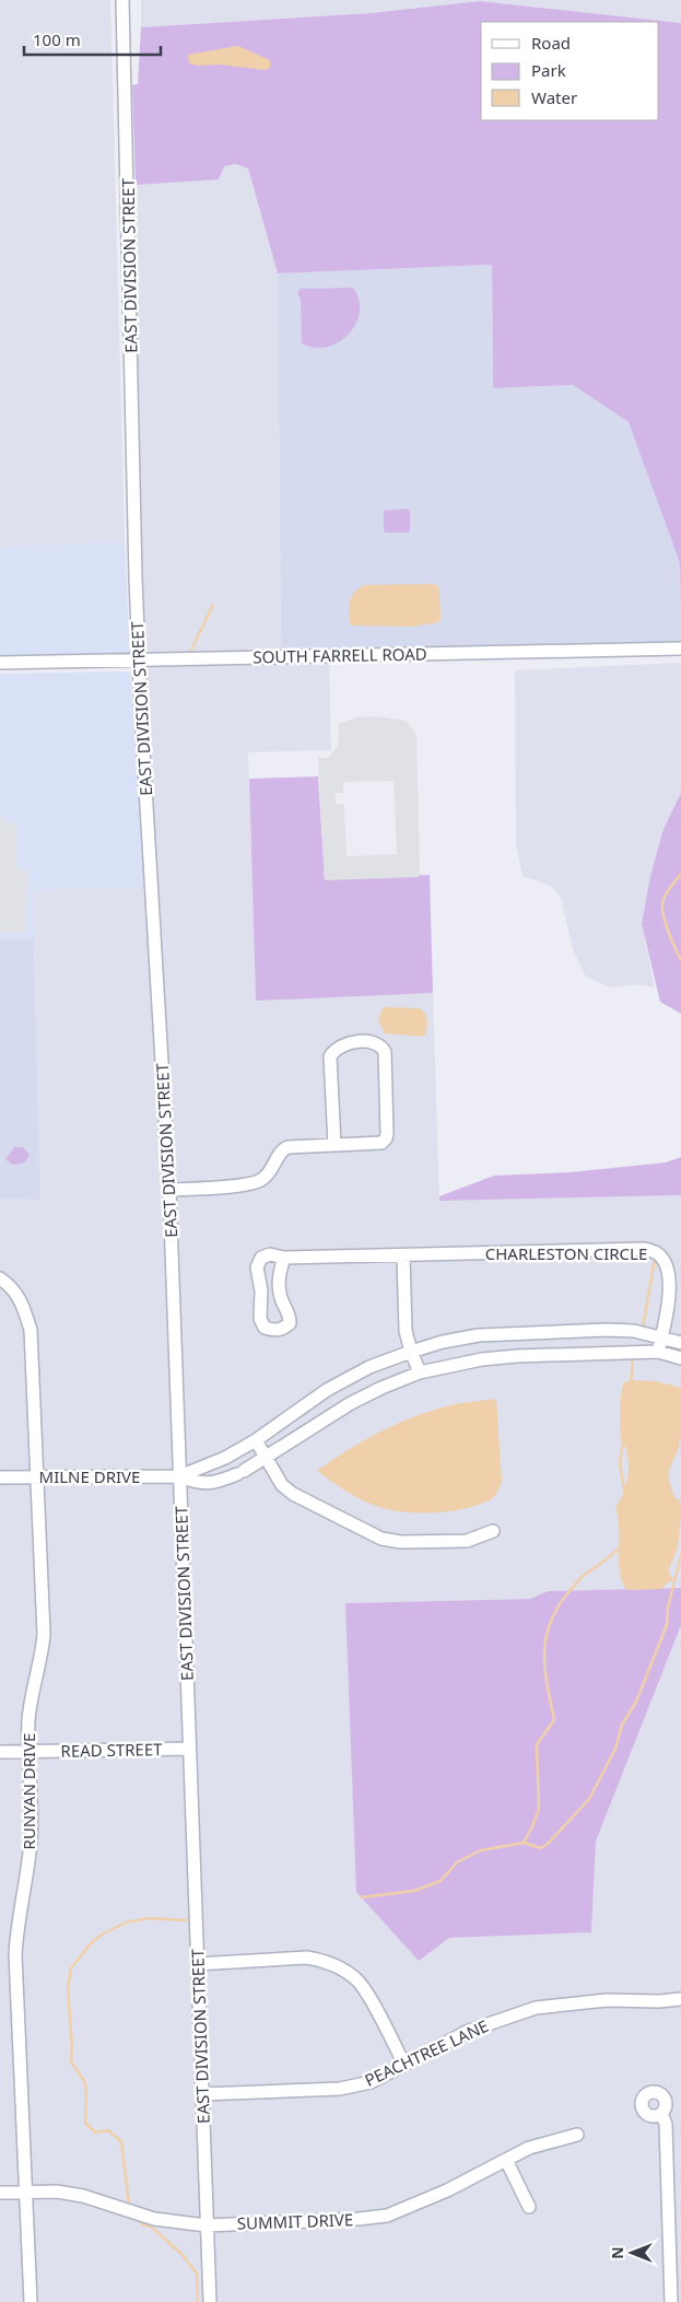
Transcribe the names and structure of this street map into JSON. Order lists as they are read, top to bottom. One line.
{"streets":{"street":["EAST DIVISION STREET","SOUTH FARRELL ROAD","CHARLESTON CIRCLE","MILNE DRIVE","READ STREET","RUNYAN DRIVE","PEACHTREE LANE","SUMMIT DRIVE"]},"crossings":[["EAST DIVISION STREET","SOUTH FARRELL ROAD"],["EAST DIVISION STREET","MILNE DRIVE"],["EAST DIVISION STREET","READ STREET"],["EAST DIVISION STREET","PEACHTREE LANE"],["EAST DIVISION STREET","SUMMIT DRIVE"],["MILNE DRIVE","RUNYAN DRIVE"],["READ STREET","RUNYAN DRIVE"],["RUNYAN DRIVE","SUMMIT DRIVE"]],"legend":["Road","Park","Water"],"scale_bar":"100 m","north":"left"}
